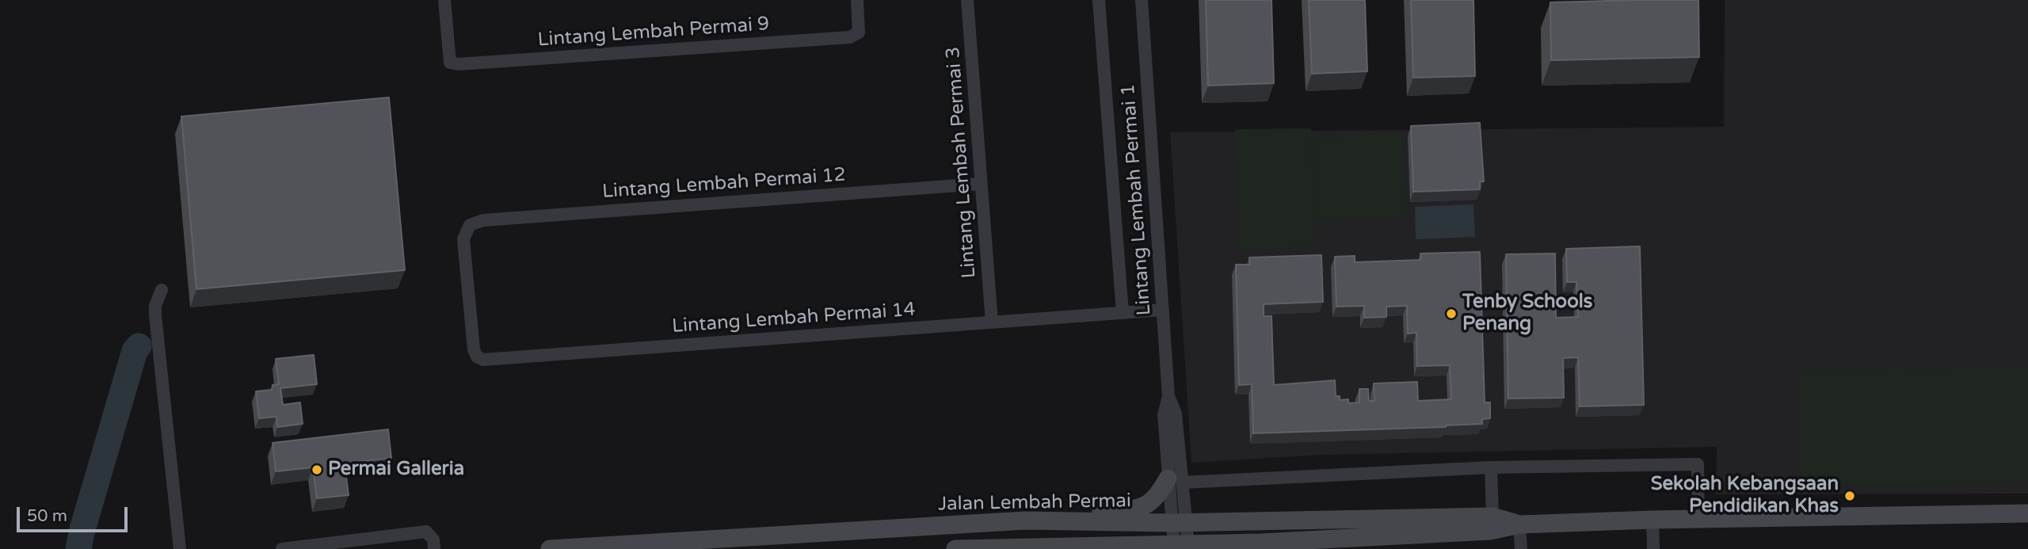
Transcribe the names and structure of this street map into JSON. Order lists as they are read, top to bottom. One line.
{"streets":{"main road":["Jalan Lembah Permai"],"street":["Lintang Lembah Permai 9","Lintang Lembah Permai 3","Lintang Lembah Permai 12","Lintang Lembah Permai 1","Lintang Lembah Permai 14"]},"crossings":[["Lintang Lembah Permai 3","Lintang Lembah Permai 12"],["Lintang Lembah Permai 3","Lintang Lembah Permai 14"],["Lintang Lembah Permai 12","Lintang Lembah Permai 14"],["Lintang Lembah Permai 1","Lintang Lembah Permai 14"],["Lintang Lembah Permai 1","Jalan Lembah Permai"]],"places":["Tenby Schools Penang","Permai Galleria","Sekolah Kebangsaan Pendidikan Khas"],"scale_bar":"50 m"}
